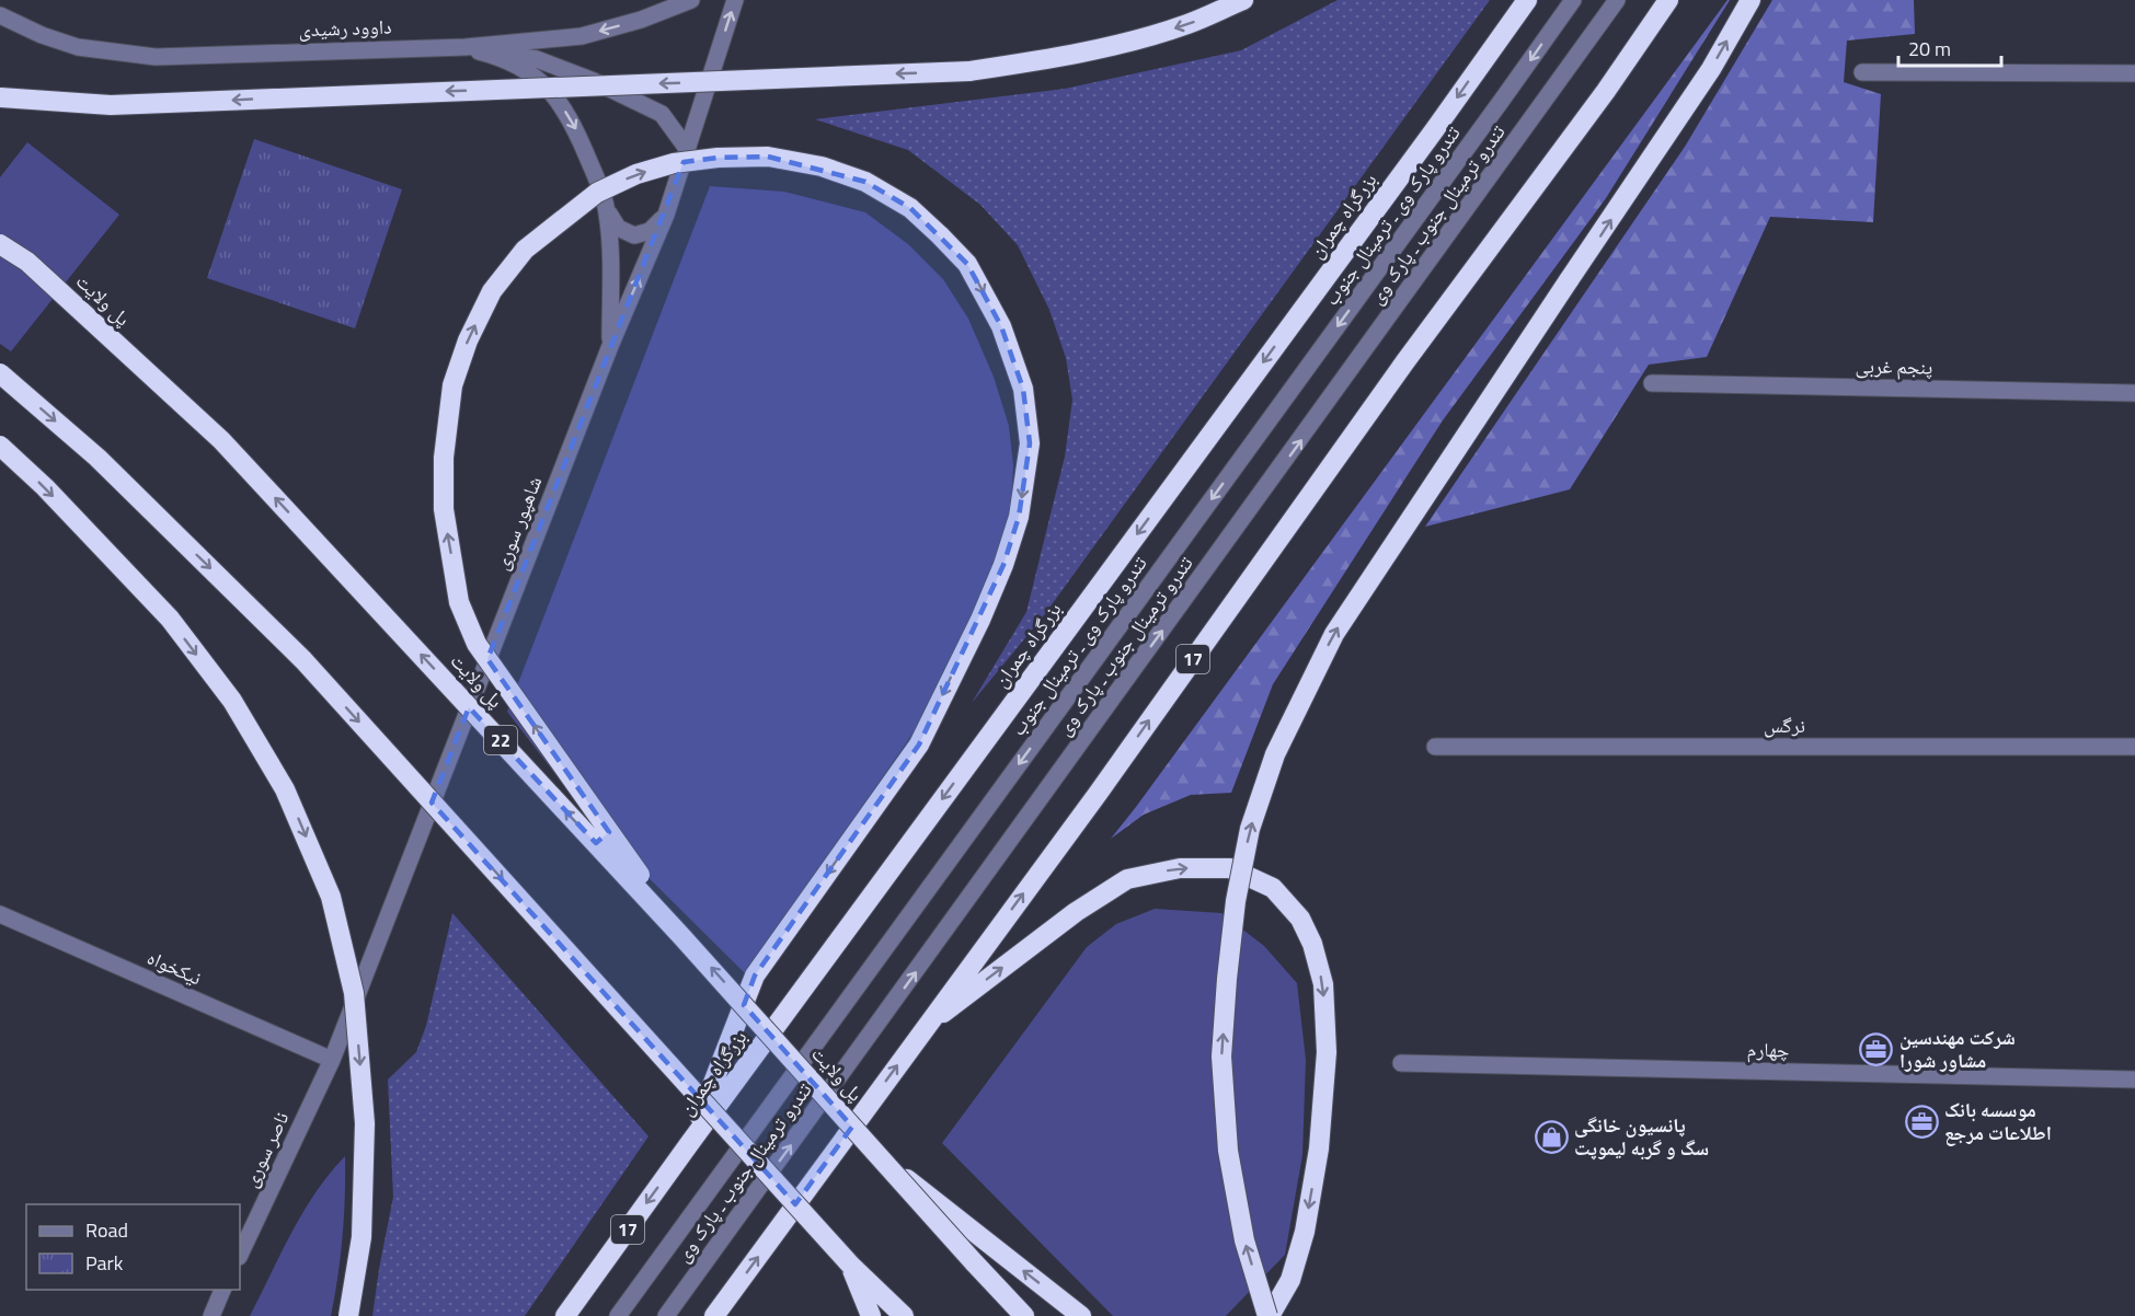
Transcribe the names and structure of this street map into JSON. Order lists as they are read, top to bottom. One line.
{"streets":{"highway":["بزرگراه چمران","پل ولایت","17","22"],"street":["داوود رشیدی","تندرو ترمینال جنوب ـ پارک وی","تندرو پارک وی ـ ترمینال جنوب","پنجم غربی","شاهپور سوری","نرگس","نیکخواه","چهارم","ناصر سوری"]},"crossings":[["شاهپور سوری","نیکخواه"],["شاهپور سوری","ناصر سوری"],["نیکخواه","ناصر سوری"]],"one_way":["تندرو ترمینال جنوب ـ پارک وی","تندرو پارک وی ـ ترمینال جنوب"],"places":{"office":["شرکت مهندسین مشاور شورا","موسسه بانک اطلاعات مرجع"],"shop":["پانسیون خانگی سگ و گربه لیموپت"]},"legend":["Road","Park"],"scale_bar":"20 m"}
